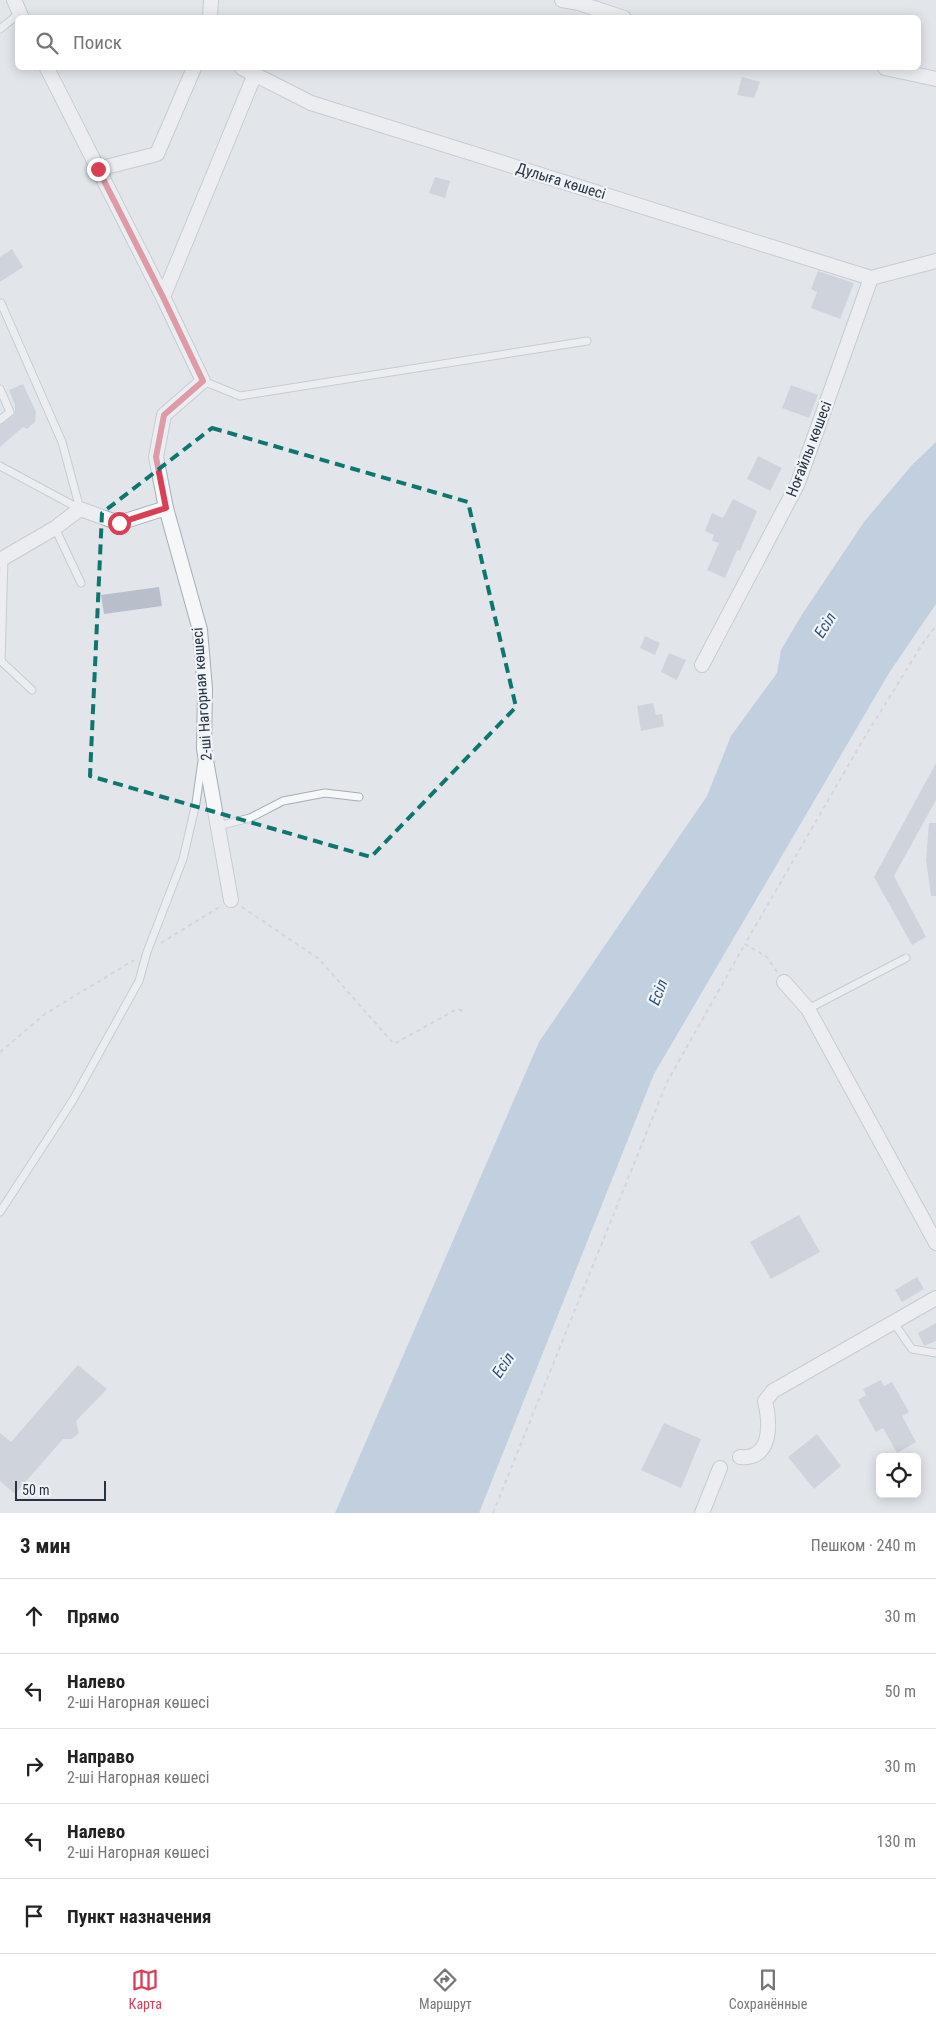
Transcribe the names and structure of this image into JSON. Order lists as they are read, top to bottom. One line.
{"streets":{"street":["Дулыға көшесі","Ноғайлы көшесі","2-ші Нагорная көшесі"]},"crossings":[["Дулыға көшесі","Ноғайлы көшесі"]],"water":["Есіл"],"scale_bar":"50 m","page":{"search":"Поиск","scale":"50 m","heading":["3 мин","Пешком · 240 m"],"list":[["Прямо","30 m"],["Налево","2-ші Нагорная көшесі","50 m"],["Направо","2-ші Нагорная көшесі","30 m"],["Налево","2-ші Нагорная көшесі","130 m"],"Пункт назначения"],"nav":["Карта","Маршрут","Сохранённые"]}}
